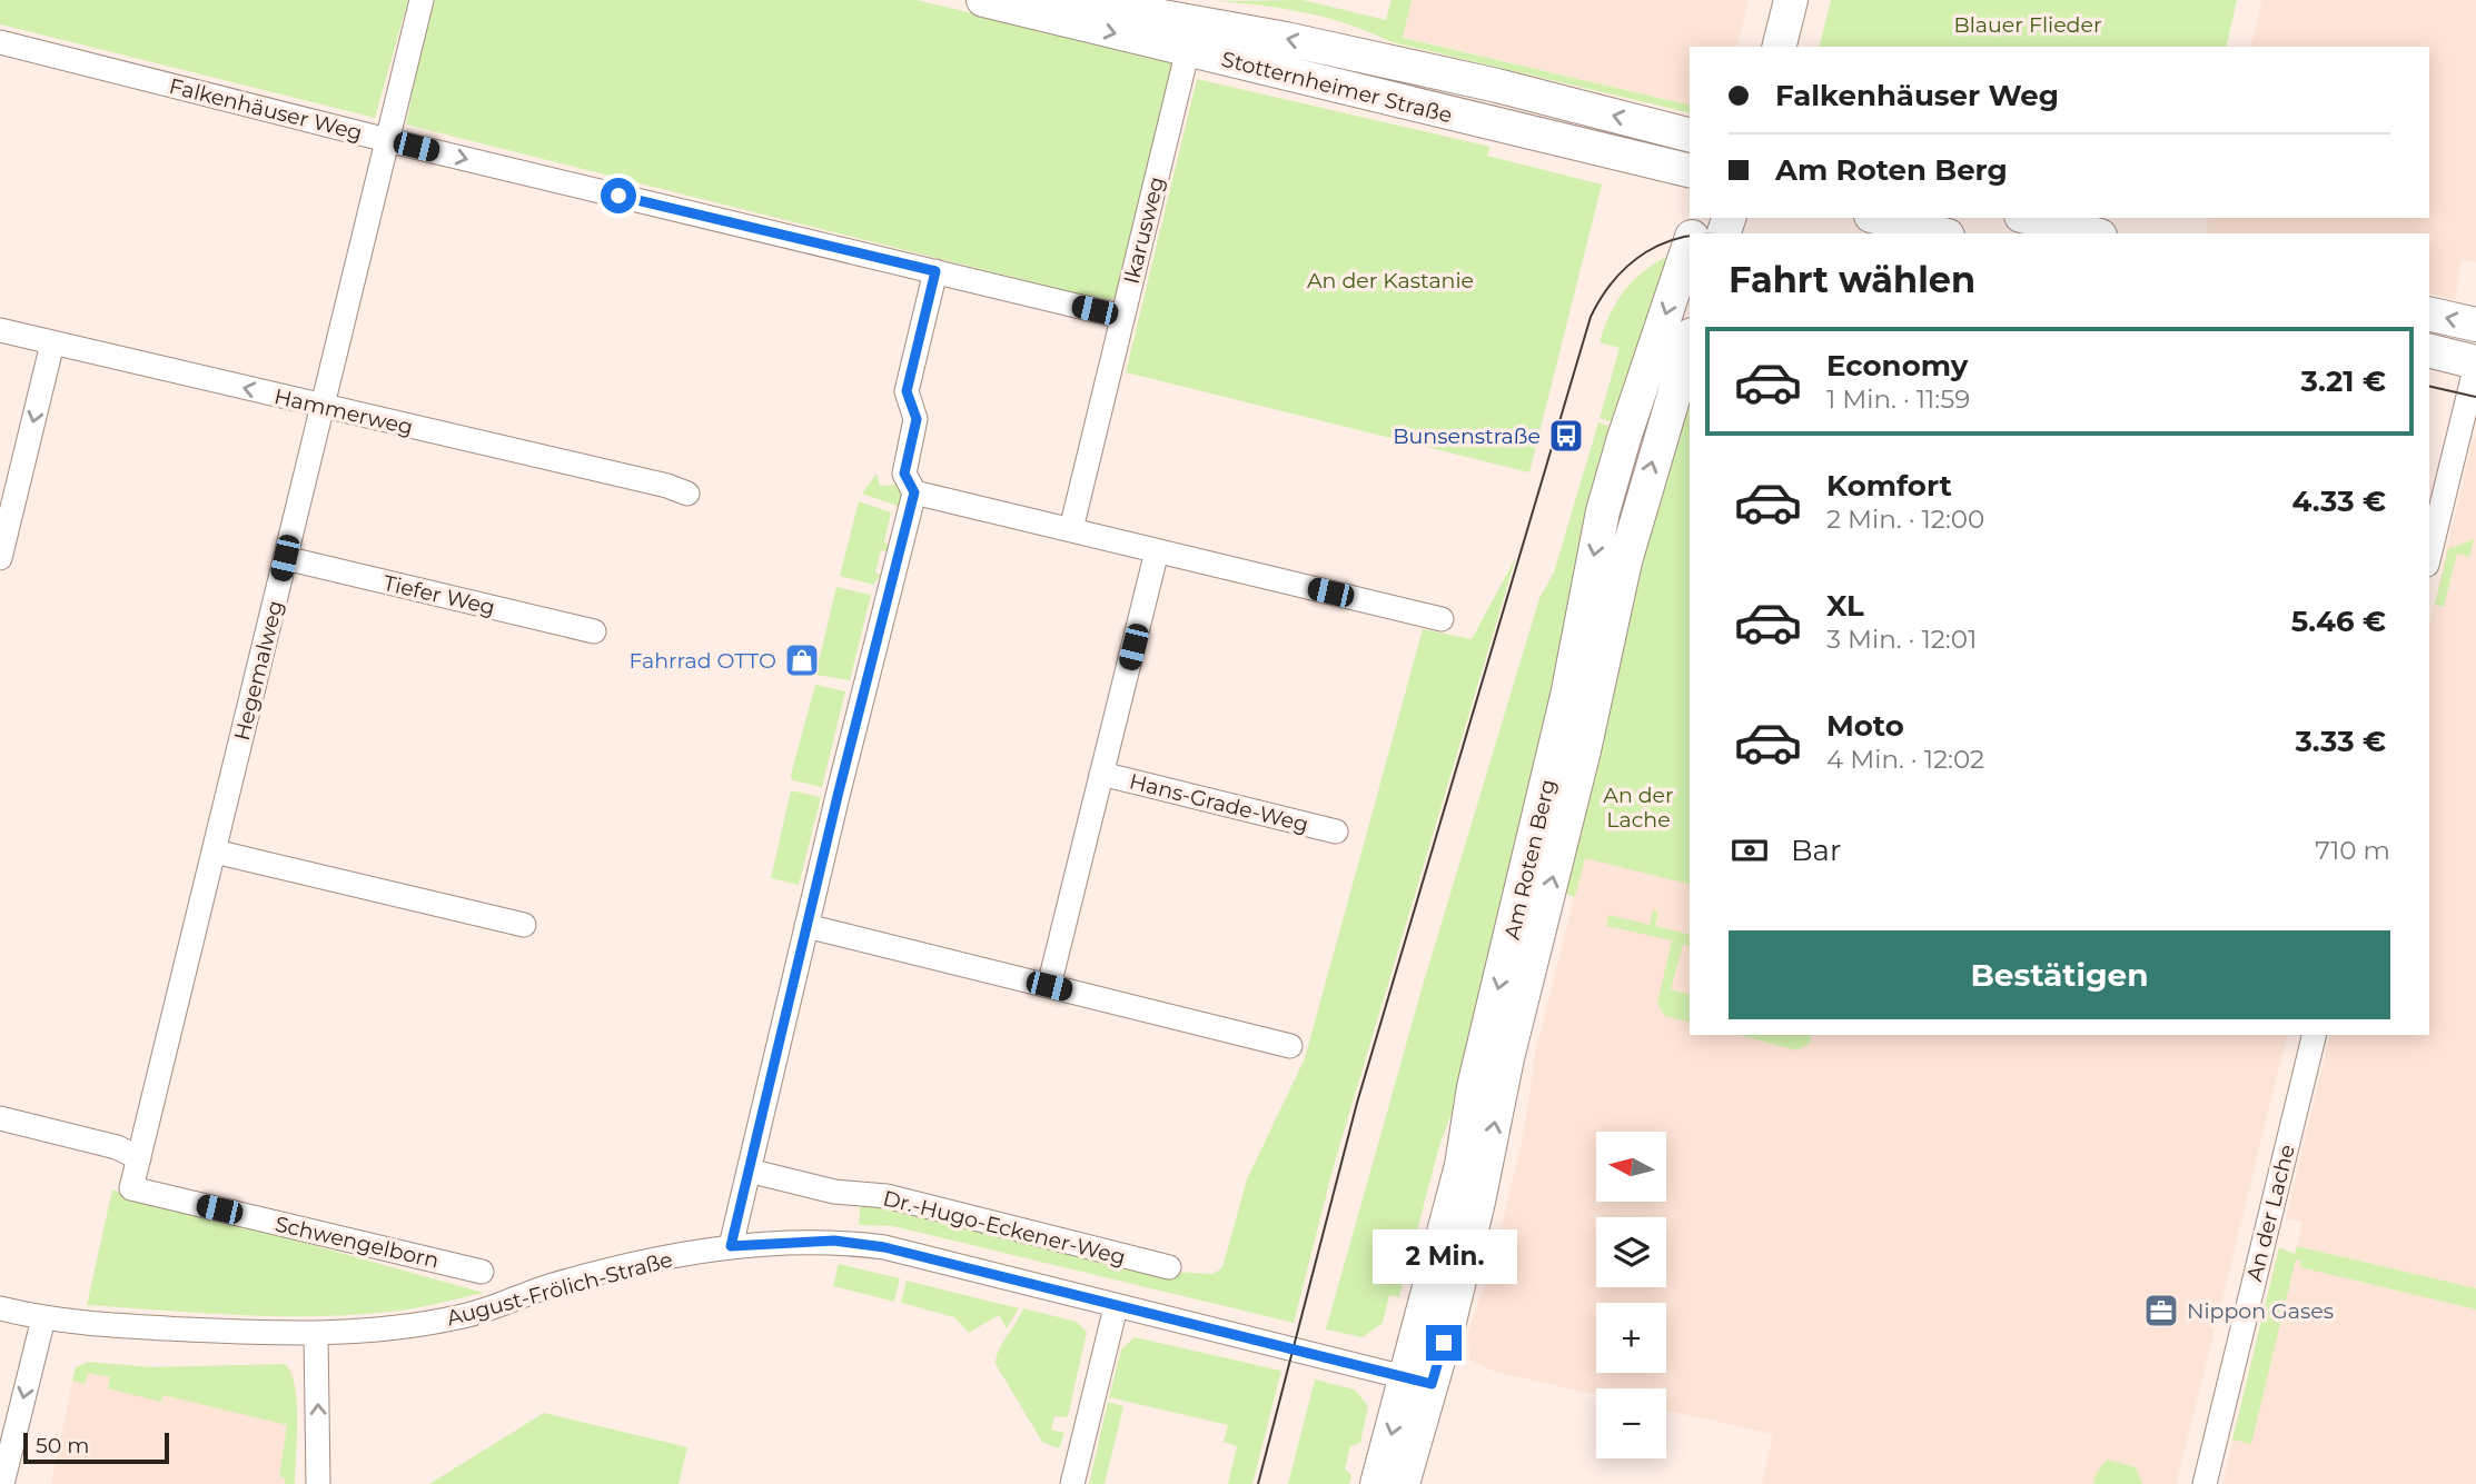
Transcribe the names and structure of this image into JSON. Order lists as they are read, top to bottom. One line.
{"streets":{"main road":["Stotternheimer Straße","Am Roten Berg"],"street":["Falkenhäuser Weg","Ikarusweg","Hammerweg","Tiefer Weg","Hegemalweg","Hans-Grade-Weg","An der Lache","Dr.-Hugo-Eckener-Weg","Schwengelborn","August-Frölich-Straße"]},"crossings":[["Stotternheimer Straße","Ikarusweg"],["Falkenhäuser Weg","Ikarusweg"],["Falkenhäuser Weg","Hegemalweg"],["Hammerweg","Hegemalweg"],["Tiefer Weg","Hegemalweg"],["Hegemalweg","Schwengelborn"],["Am Roten Berg","August-Frölich-Straße"]],"one_way":["Falkenhäuser Weg","Hammerweg"],"parks":["Blauer Flieder","An der Kastanie","An der Lache"],"places":{"bus stop":["Bunsenstraße"],"shop":["Fahrrad OTTO"],"office":["Nippon Gases"]},"scale_bar":"50 m","north":"left","page":{"banner":["Falkenhäuser Weg","Am Roten Berg"],"heading":"Fahrt wählen","list":[{"name":"Economy","note":"1 Min. · 11:59","value":"3.21 €"},{"name":"Komfort","note":"2 Min. · 12:00","value":"4.33 €"},{"name":"XL","note":"3 Min. · 12:01","value":"5.46 €"},{"name":"Moto","note":"4 Min. · 12:02","value":"3.33 €"}],"pay":["Bar","710 m"],"buttons":"Bestätigen","map_buttons":["+","−"],"bubble":"2 Min.","scale":"50 m"}}
